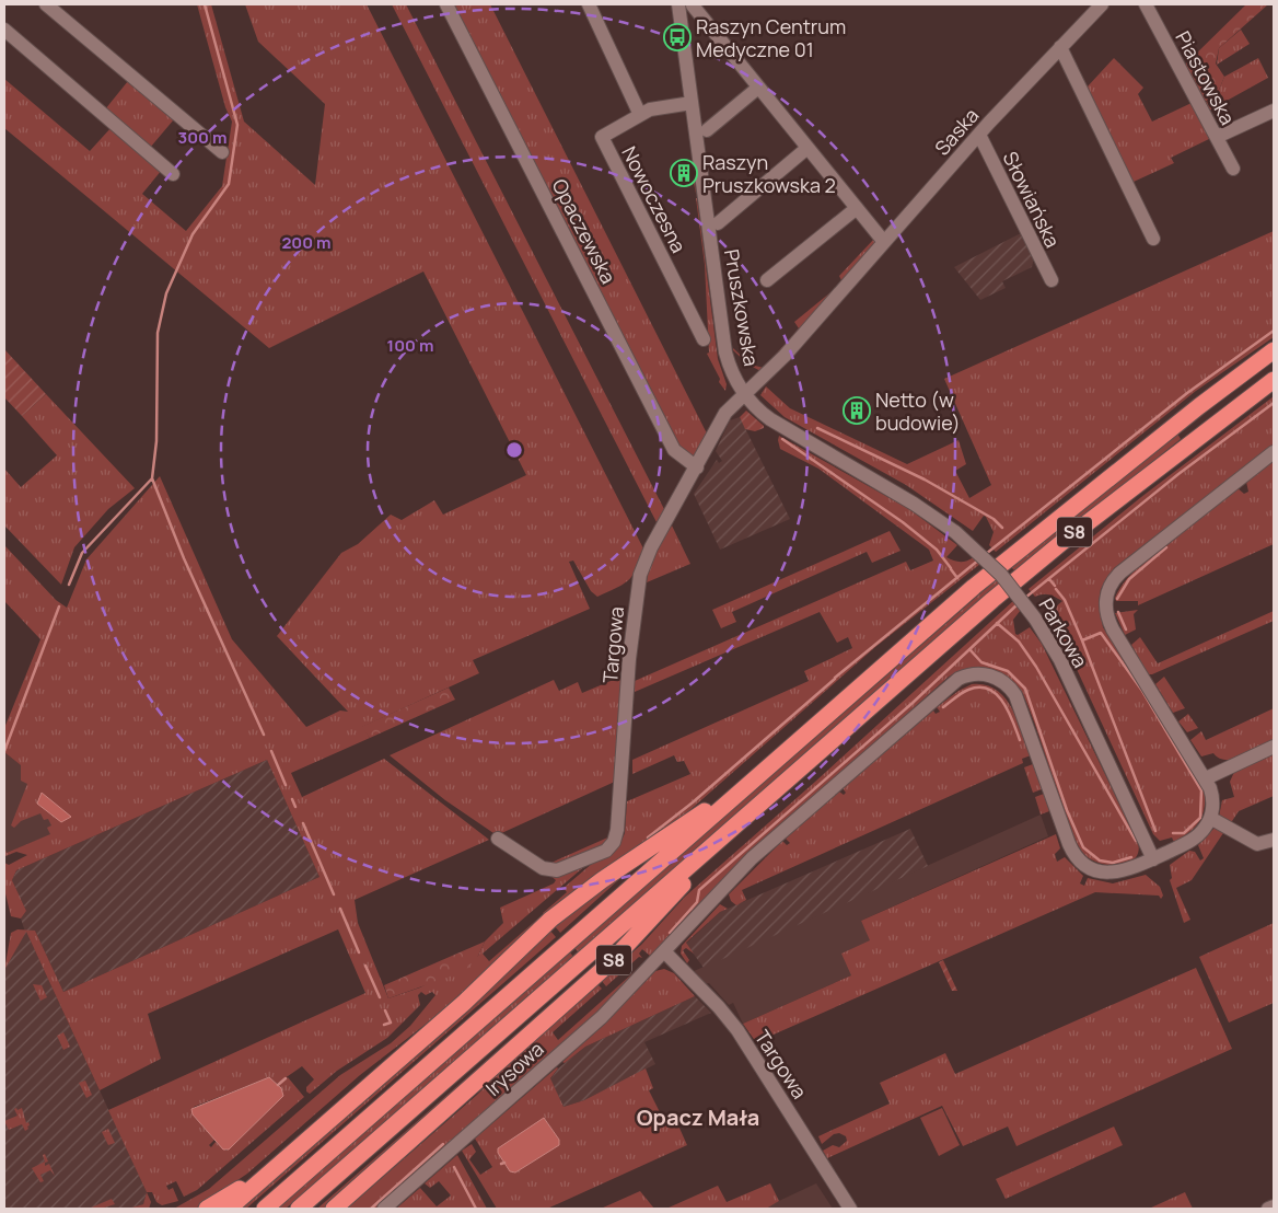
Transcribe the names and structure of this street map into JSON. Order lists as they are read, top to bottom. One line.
{"streets":{"highway":["S8"],"street":["Piastowska","Saska","Nowoczesna","Słowiańska","Opaczewska","Pruszkowska","Parkowa","Targowa","Irysowa"]},"crossings":[["Saska","Słowiańska"],["Saska","Pruszkowska"],["Saska","Parkowa"],["Opaczewska","Pruszkowska"],["Pruszkowska","Parkowa"],["Pruszkowska","Targowa"],["Parkowa","Irysowa"],["Targowa","Irysowa"]],"districts":["Opacz Mała"],"places":{"bus stop":["Raszyn Centrum Medyczne 01"],"building":["Raszyn Pruszkowska 2","Netto (w budowie)"]},"rings":["300 m","200 m","100 m"]}
